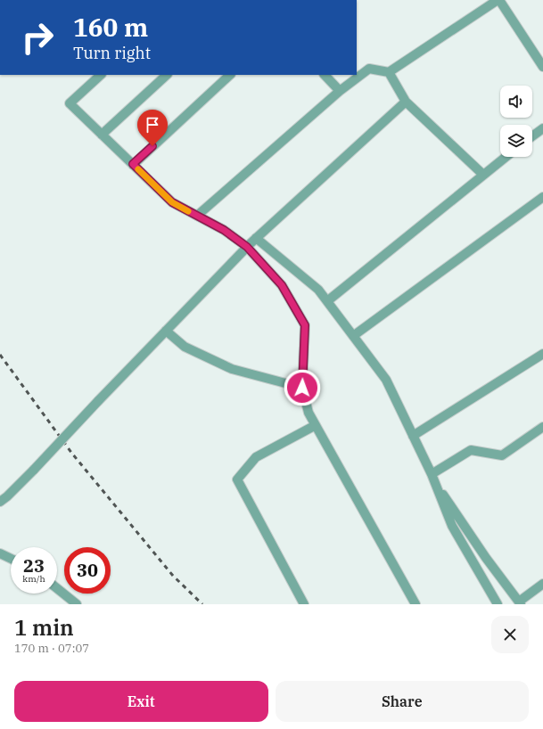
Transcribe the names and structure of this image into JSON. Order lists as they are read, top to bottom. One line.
{"page":{"turn":["160 m","Turn right"],"speed":"23 km/h","limit":"30","heading":["1 min","170 m · 07:07"],"buttons":["Exit","Share"]}}
